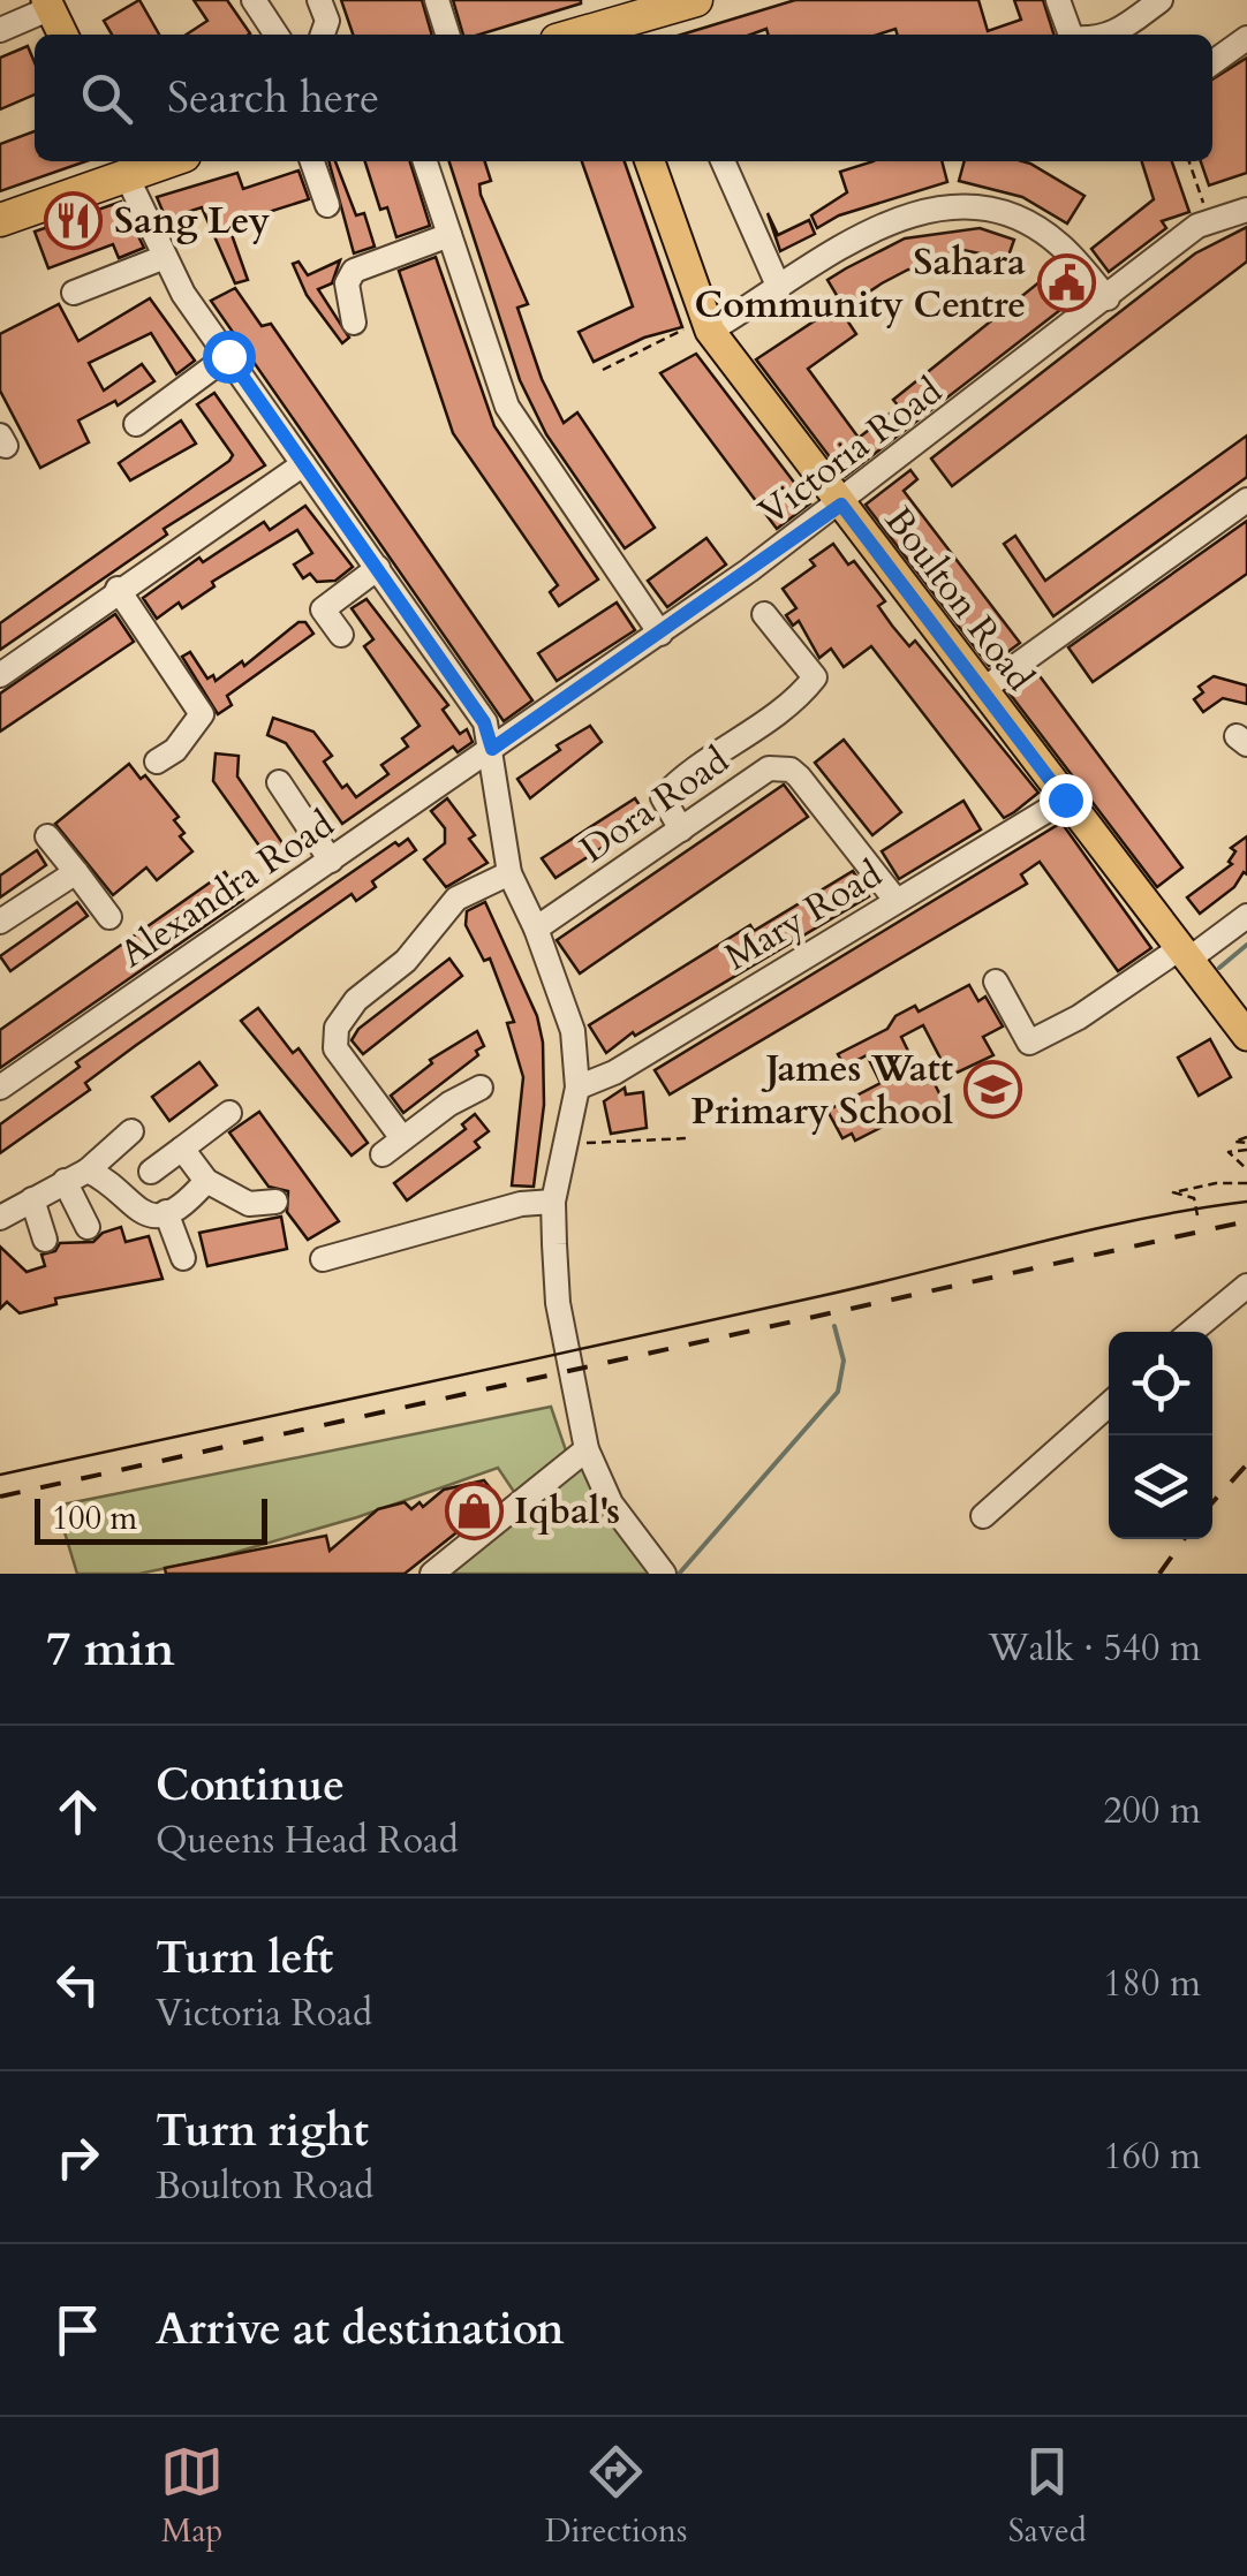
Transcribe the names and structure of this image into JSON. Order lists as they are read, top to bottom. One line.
{"streets":{"main road":["Boulton Road"],"street":["Victoria Road","Dora Road","Alexandra Road","Mary Road"]},"crossings":[["Victoria Road","Boulton Road"],["Victoria Road","Alexandra Road"],["Boulton Road","Mary Road"],["Dora Road","Mary Road"]],"places":{"restaurant":["Sang Ley"],"public building":["Sahara Community Centre"],"school or university":["James Watt Primary School"],"shop":["Iqbal's"]},"scale_bar":"100 m","page":{"search":"Search here","scale":"100 m","heading":["7 min","Walk · 540 m"],"list":[["Continue","Queens Head Road","200 m"],["Turn left","Victoria Road","180 m"],["Turn right","Boulton Road","160 m"],"Arrive at destination"],"nav":["Map","Directions","Saved"]}}
